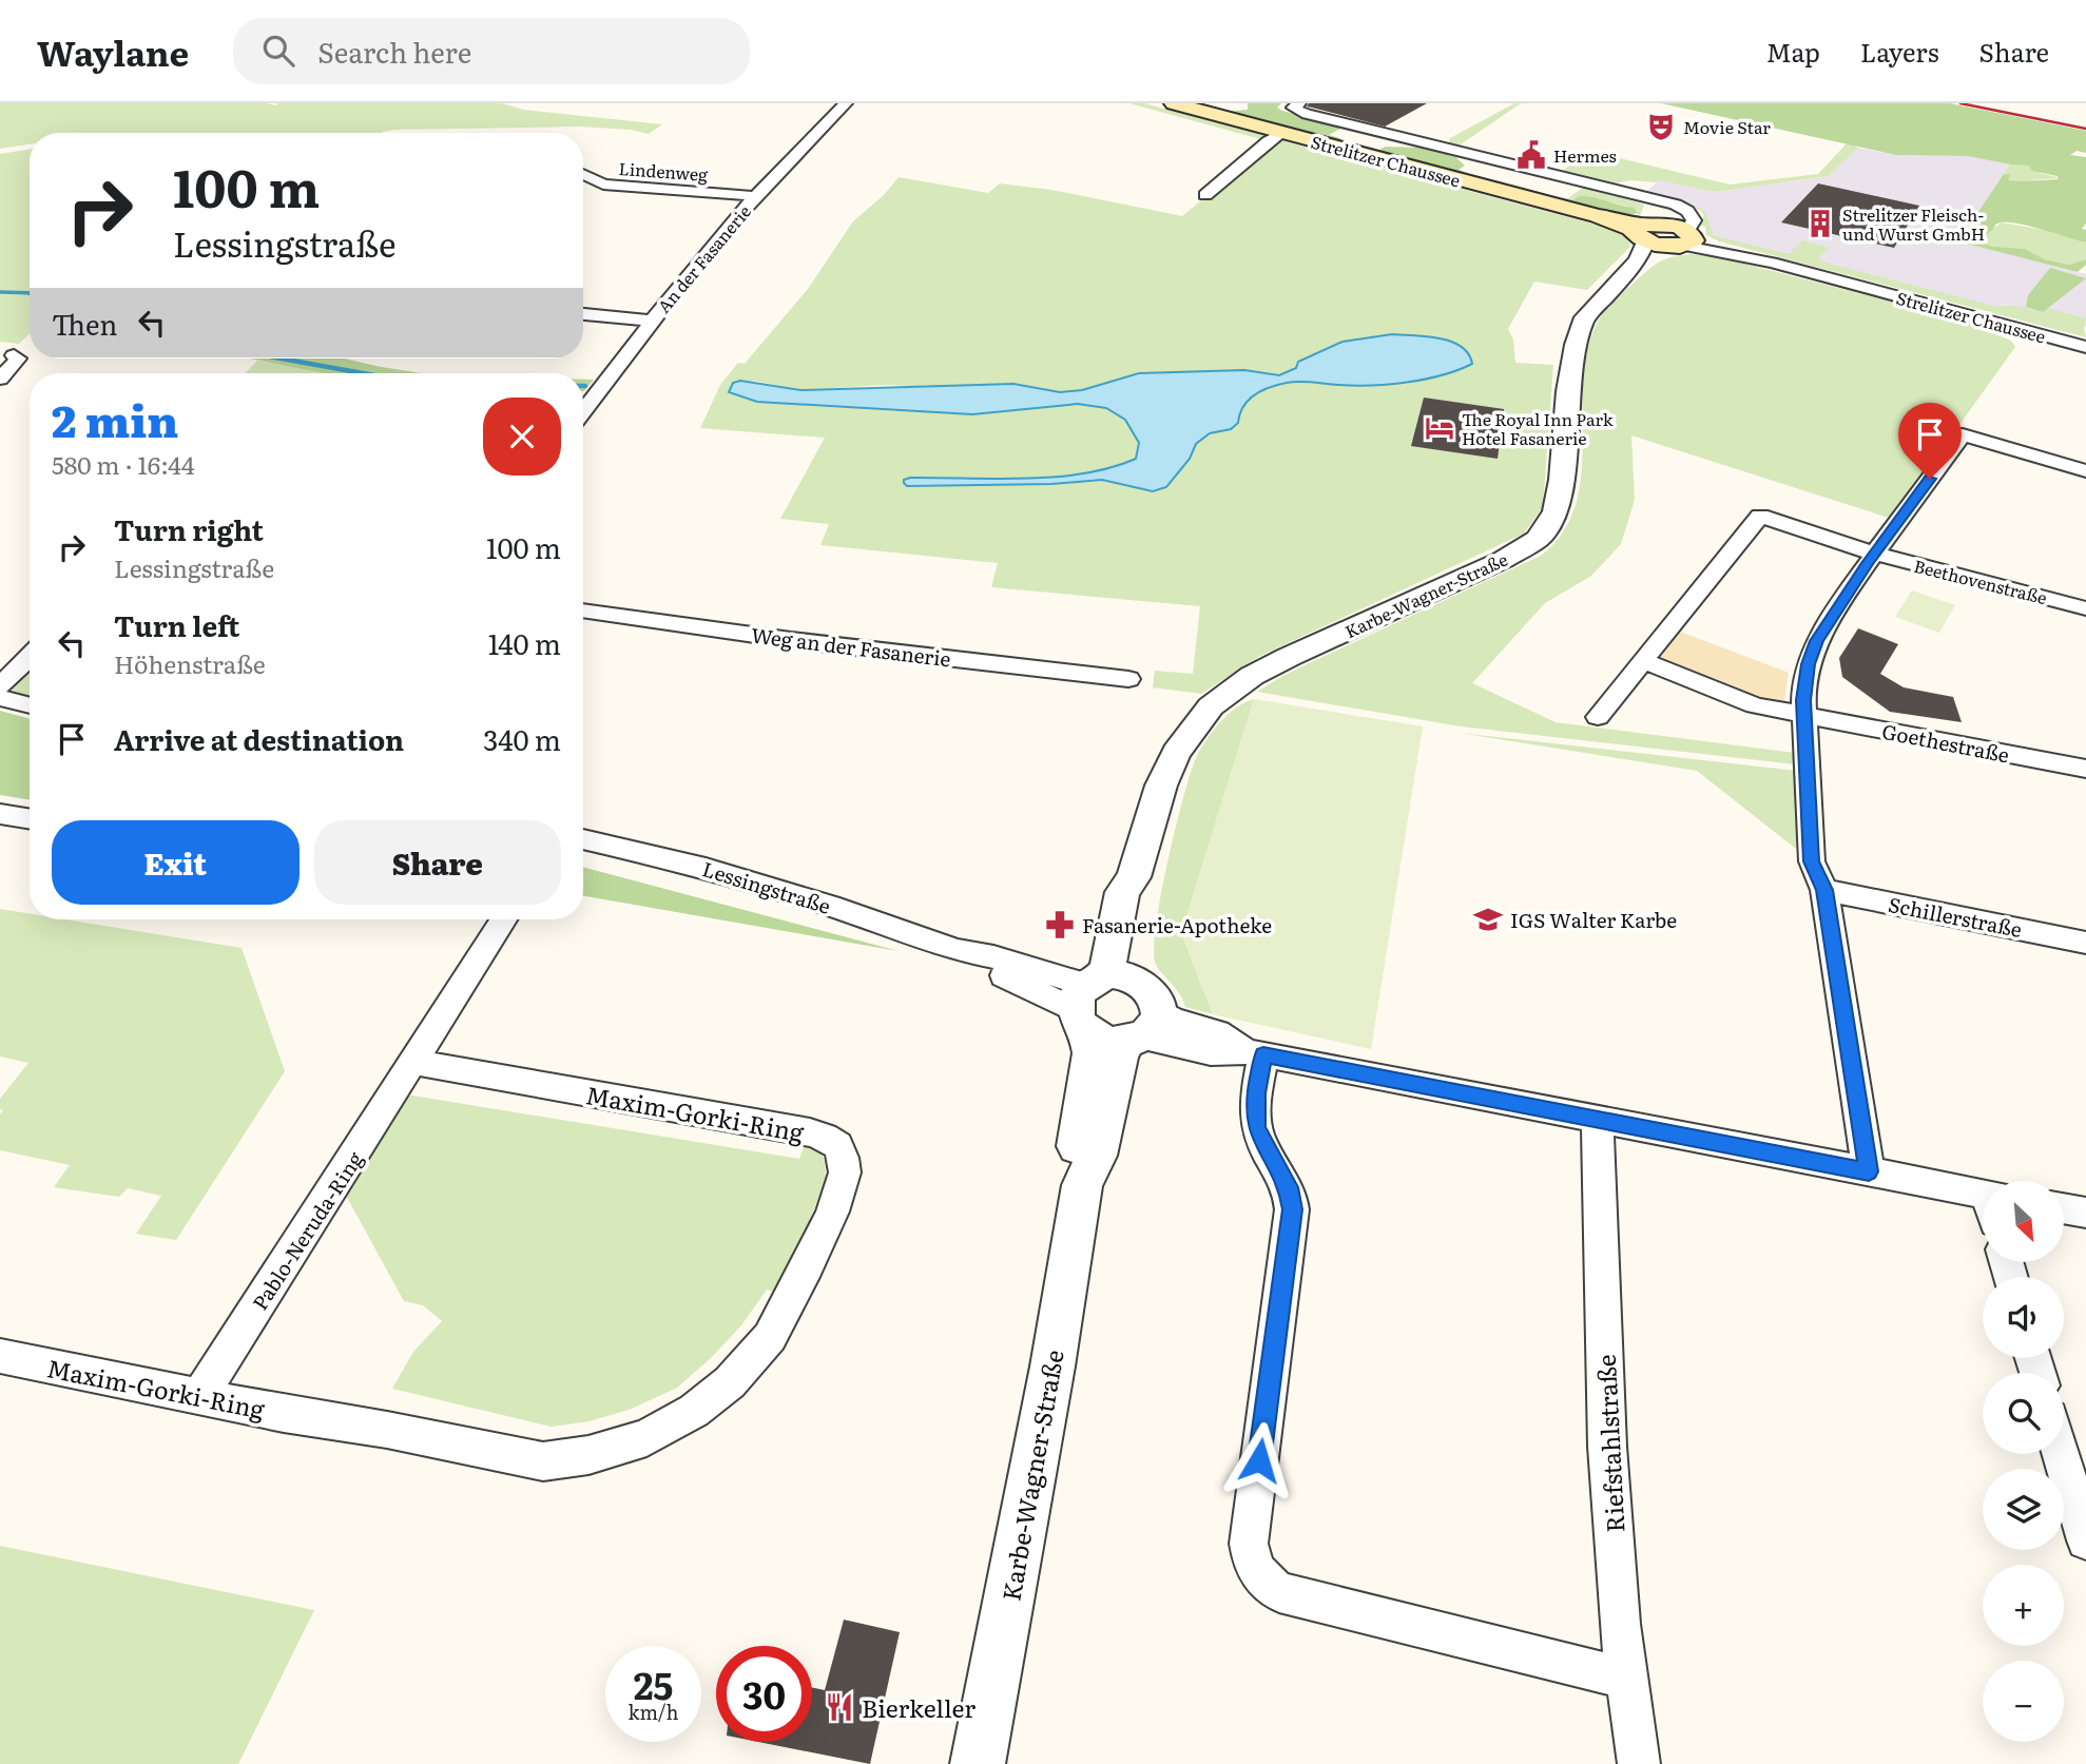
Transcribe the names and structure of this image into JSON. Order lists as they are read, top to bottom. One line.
{"streets":{"main road":["Strelitzer Chaussee"],"street":["Lindenweg","An der Fasanerie","Beethovenstraße","Karbe-Wagner-Straße","Weg an der Fasanerie","Goethestraße","Lessingstraße","Schillerstraße","Maxim-Gorki-Ring","Pablo-Neruda-Ring","Riefstahlstraße"]},"crossings":[["Strelitzer Chaussee","Karbe-Wagner-Straße"],["Lindenweg","An der Fasanerie"],["Karbe-Wagner-Straße","Lessingstraße"],["Lessingstraße","Riefstahlstraße"],["Maxim-Gorki-Ring","Pablo-Neruda-Ring"]],"places":{"theatre":["Movie Star"],"public building":["Hermes"],"building":["Strelitzer Fleisch- und Wurst GmbH"],"hotel":["The Royal Inn Park Hotel Fasanerie"],"school or university":["IGS Walter Karbe"],"pharmacy":["Fasanerie-Apotheke"],"restaurant":["Bierkeller"]},"north":"bottom right","page":{"header":"Waylane","search":"Search here","nav":["Map","Layers","Share"],"turn":["100 m","Lessingstraße"],"then":"Then","heading":["2 min","580 m · 16:44"],"list":[{"name":"Turn right","note":"Lessingstraße","value":"100 m"},{"name":"Turn left","note":"Höhenstraße","value":"140 m"},{"name":"Arrive at destination","value":"340 m"}],"buttons":["Exit","Share"],"map_buttons":["+","−"],"speed":"25 km/h","limit":"30"}}
